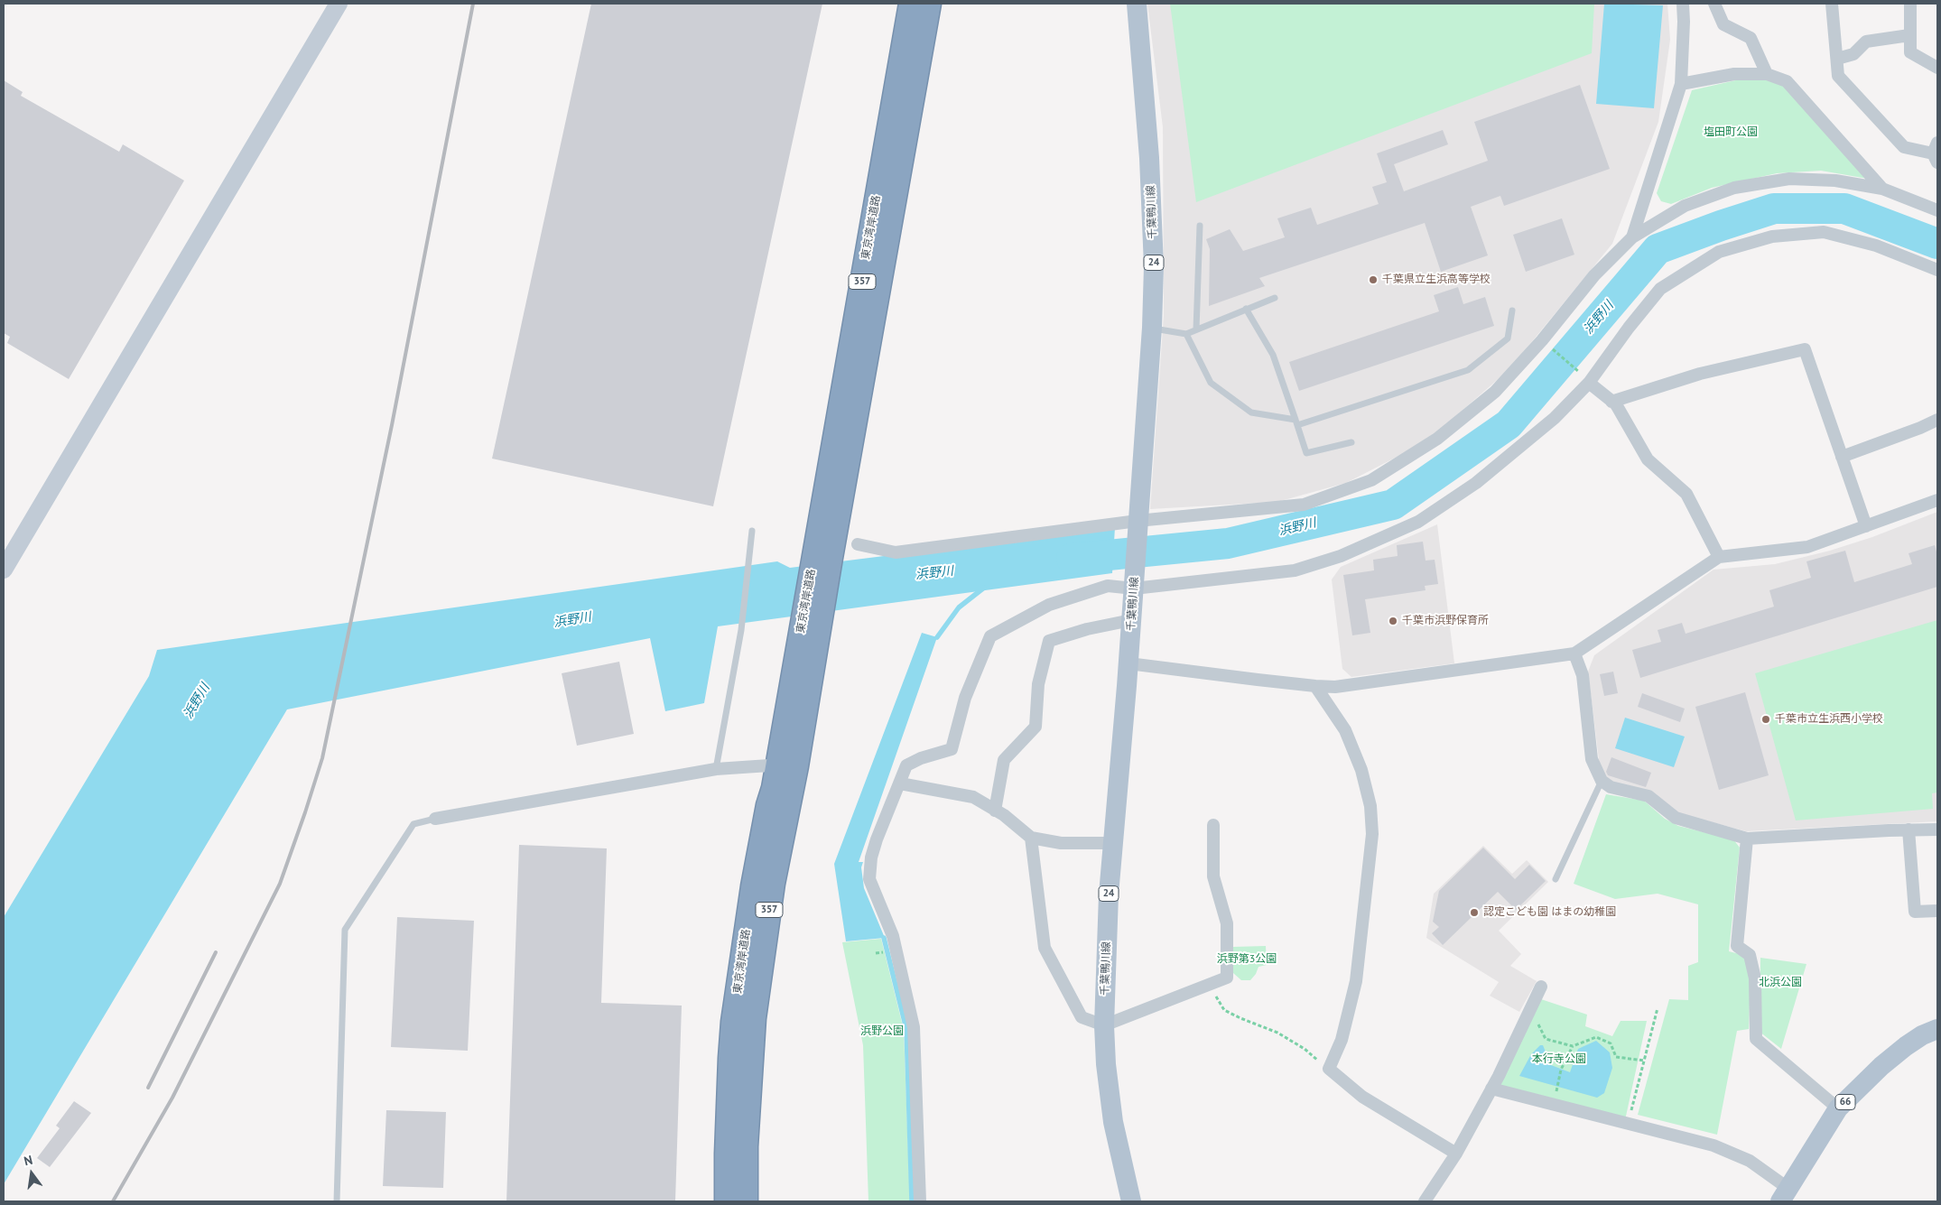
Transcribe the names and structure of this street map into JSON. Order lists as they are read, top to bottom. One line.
{"streets":{"highway":["東京湾岸道路","357"],"main road":["千葉鴨川線","24","66"]},"water":["浜野川"],"parks":["塩田町公園","浜野第3公園","北浜公園","浜野公園","本行寺公園"],"places":["千葉県立生浜高等学校","千葉市浜野保育所","千葉市立生浜西小学校","認定こども園 はまの幼稚園"],"north":"top"}
